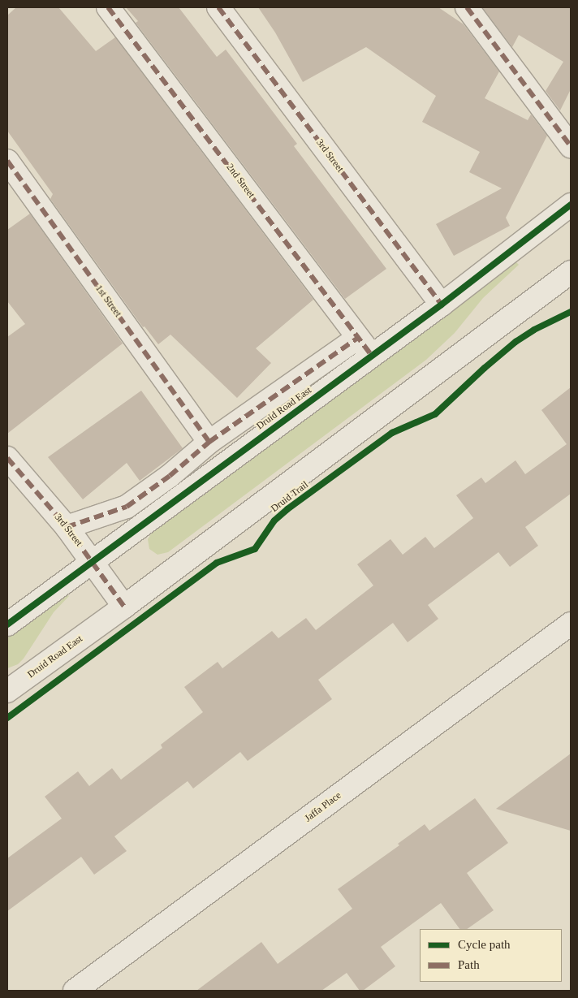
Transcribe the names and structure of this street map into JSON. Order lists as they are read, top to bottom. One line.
{"streets":{"street":["3rd Street","2nd Street","1st Street","Druid Road East","Jaffa Place"],"cycle path":["Druid Trail"]},"crossings":[["3rd Street","Druid Road East"],["2nd Street","Druid Road East"]],"legend":["Cycle path","Path"]}
